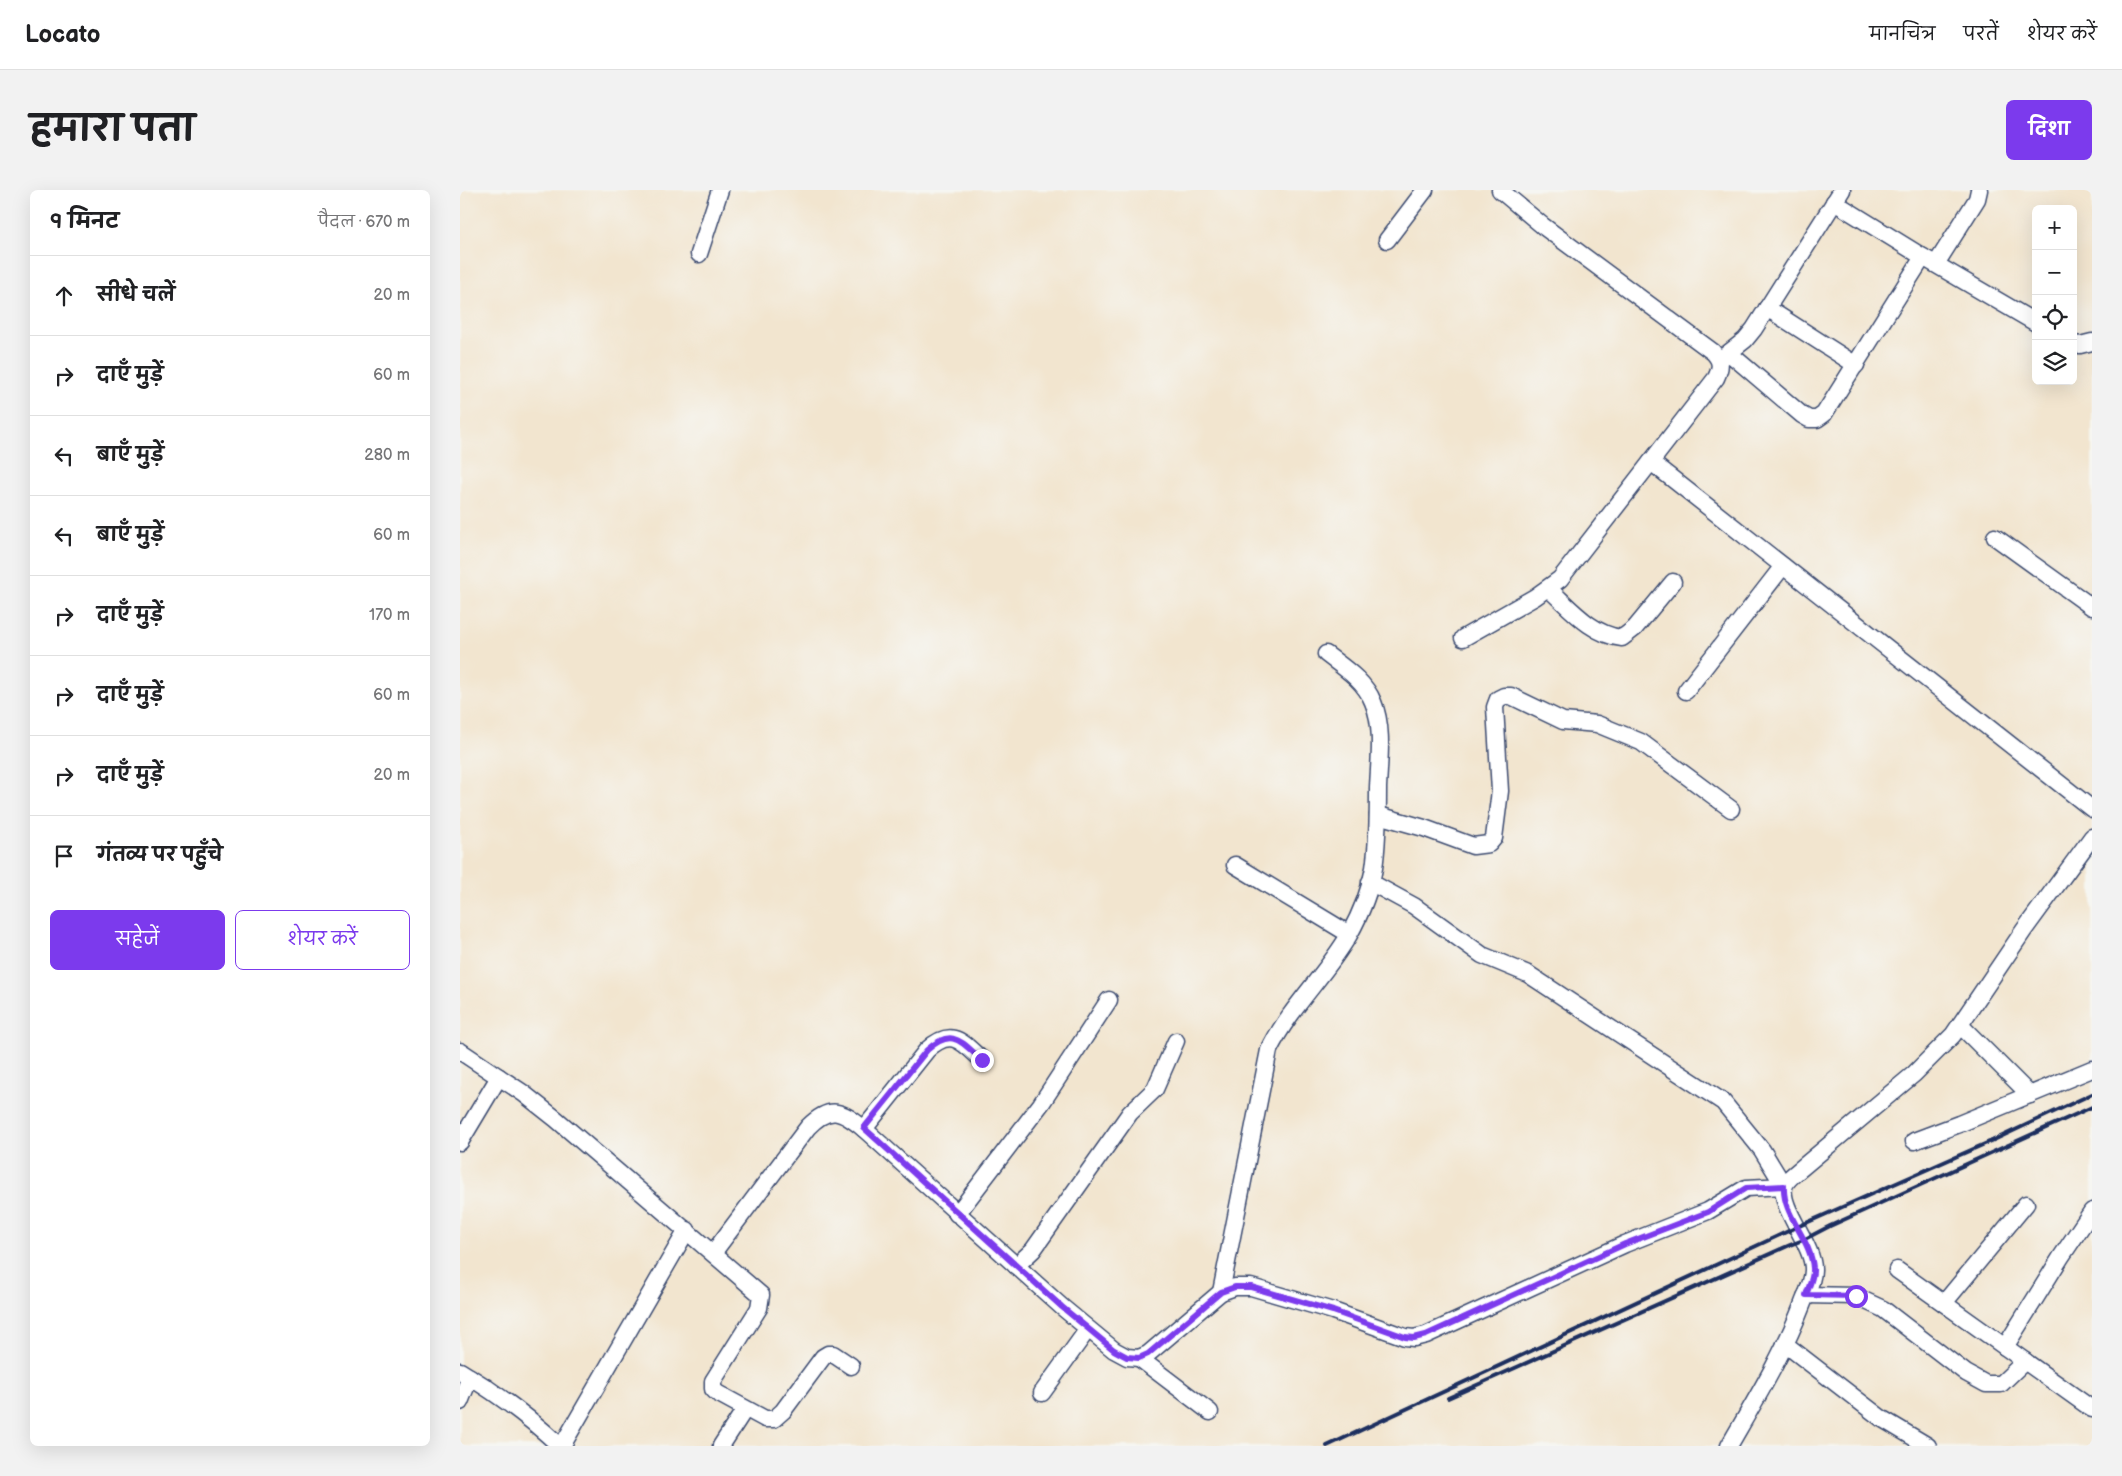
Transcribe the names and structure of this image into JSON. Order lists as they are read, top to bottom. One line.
{"page":{"header":"Locato","nav":["मानचित्र","परतें","शेयर करें"],"title":"हमारा पता","buttons":["दिशा",["सहेजें","शेयर करें"]],"heading":["9 मिनट","पैदल · 670 m"],"map_buttons":["+","−"],"list":[["सीधे चलें","20 m"],["दाएँ मुड़ें","60 m"],["बाएँ मुड़ें","280 m"],["बाएँ मुड़ें","60 m"],["दाएँ मुड़ें","170 m"],["दाएँ मुड़ें","60 m"],["दाएँ मुड़ें","20 m"],"गंतव्य पर पहुँचे"]}}
